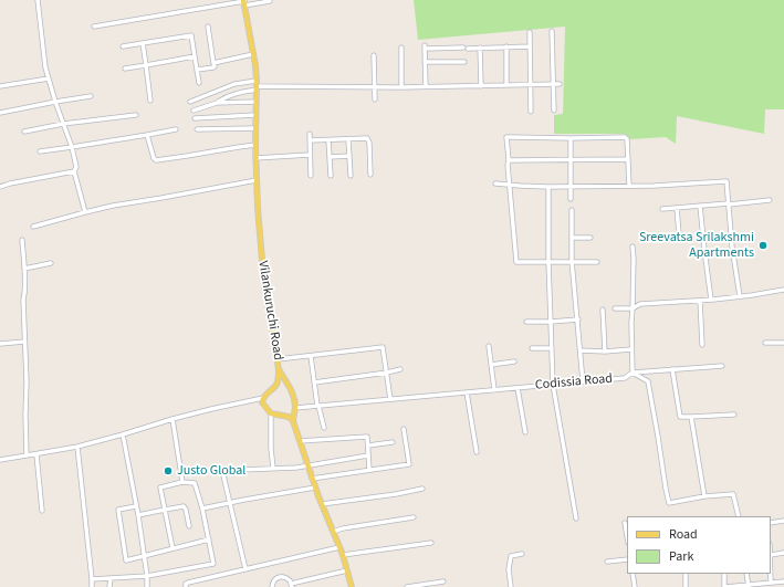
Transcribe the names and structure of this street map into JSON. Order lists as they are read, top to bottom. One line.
{"streets":{"main road":["Vilankuruchi Road"],"street":["Codissia Road"]},"places":["Sreevatsa Srilakshmi Apartments","Justo Global"],"legend":["Road","Park"]}
